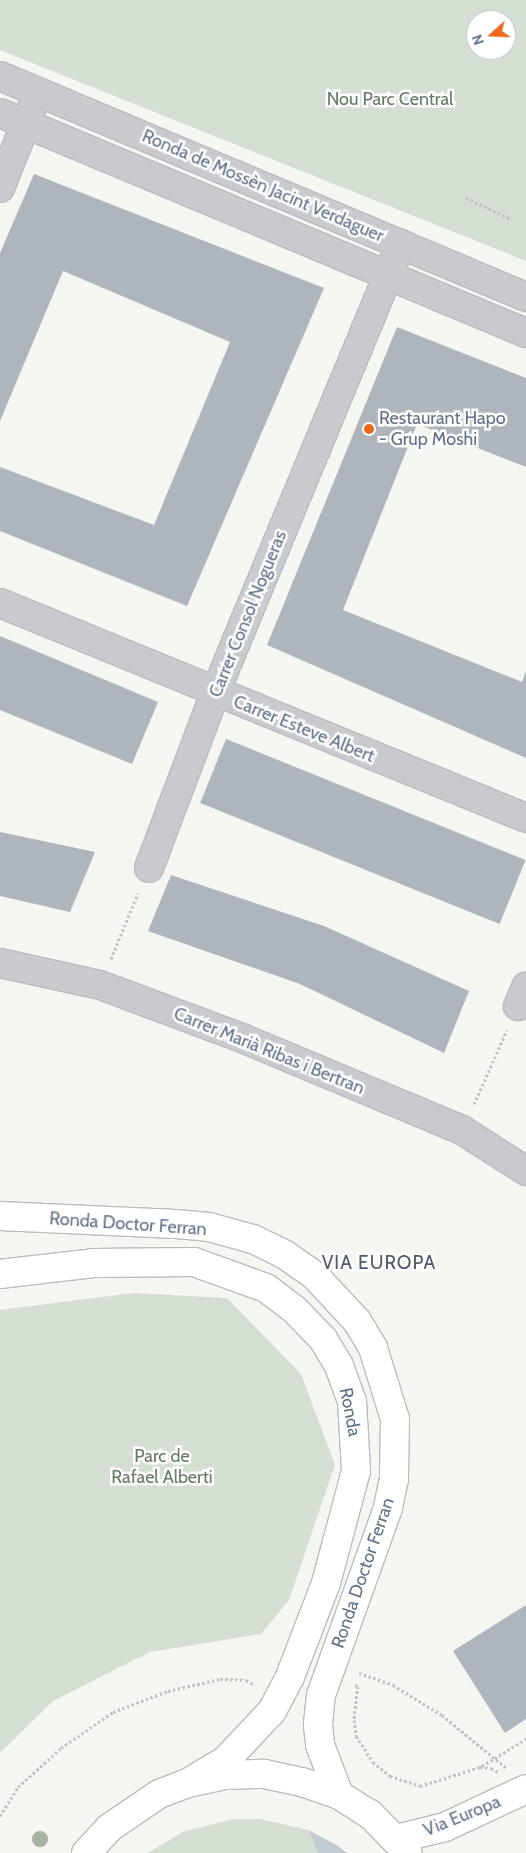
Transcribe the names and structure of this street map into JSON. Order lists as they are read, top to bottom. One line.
{"streets":{"street":["Ronda de Mossèn Jacint Verdaguer","Carrer Consol Nogueras","Carrer Esteve Albert","Carrer Marià Ribas i Bertran","Ronda Doctor Ferran","Ronda","Via Europa"]},"crossings":[["Ronda de Mossèn Jacint Verdaguer","Carrer Consol Nogueras"],["Carrer Consol Nogueras","Carrer Esteve Albert"]],"districts":["VIA EUROPA"],"parks":["Nou Parc Central","Parc de Rafael Alberti"],"places":["Restaurant Hapo - Grup Moshi"],"north":"left"}
